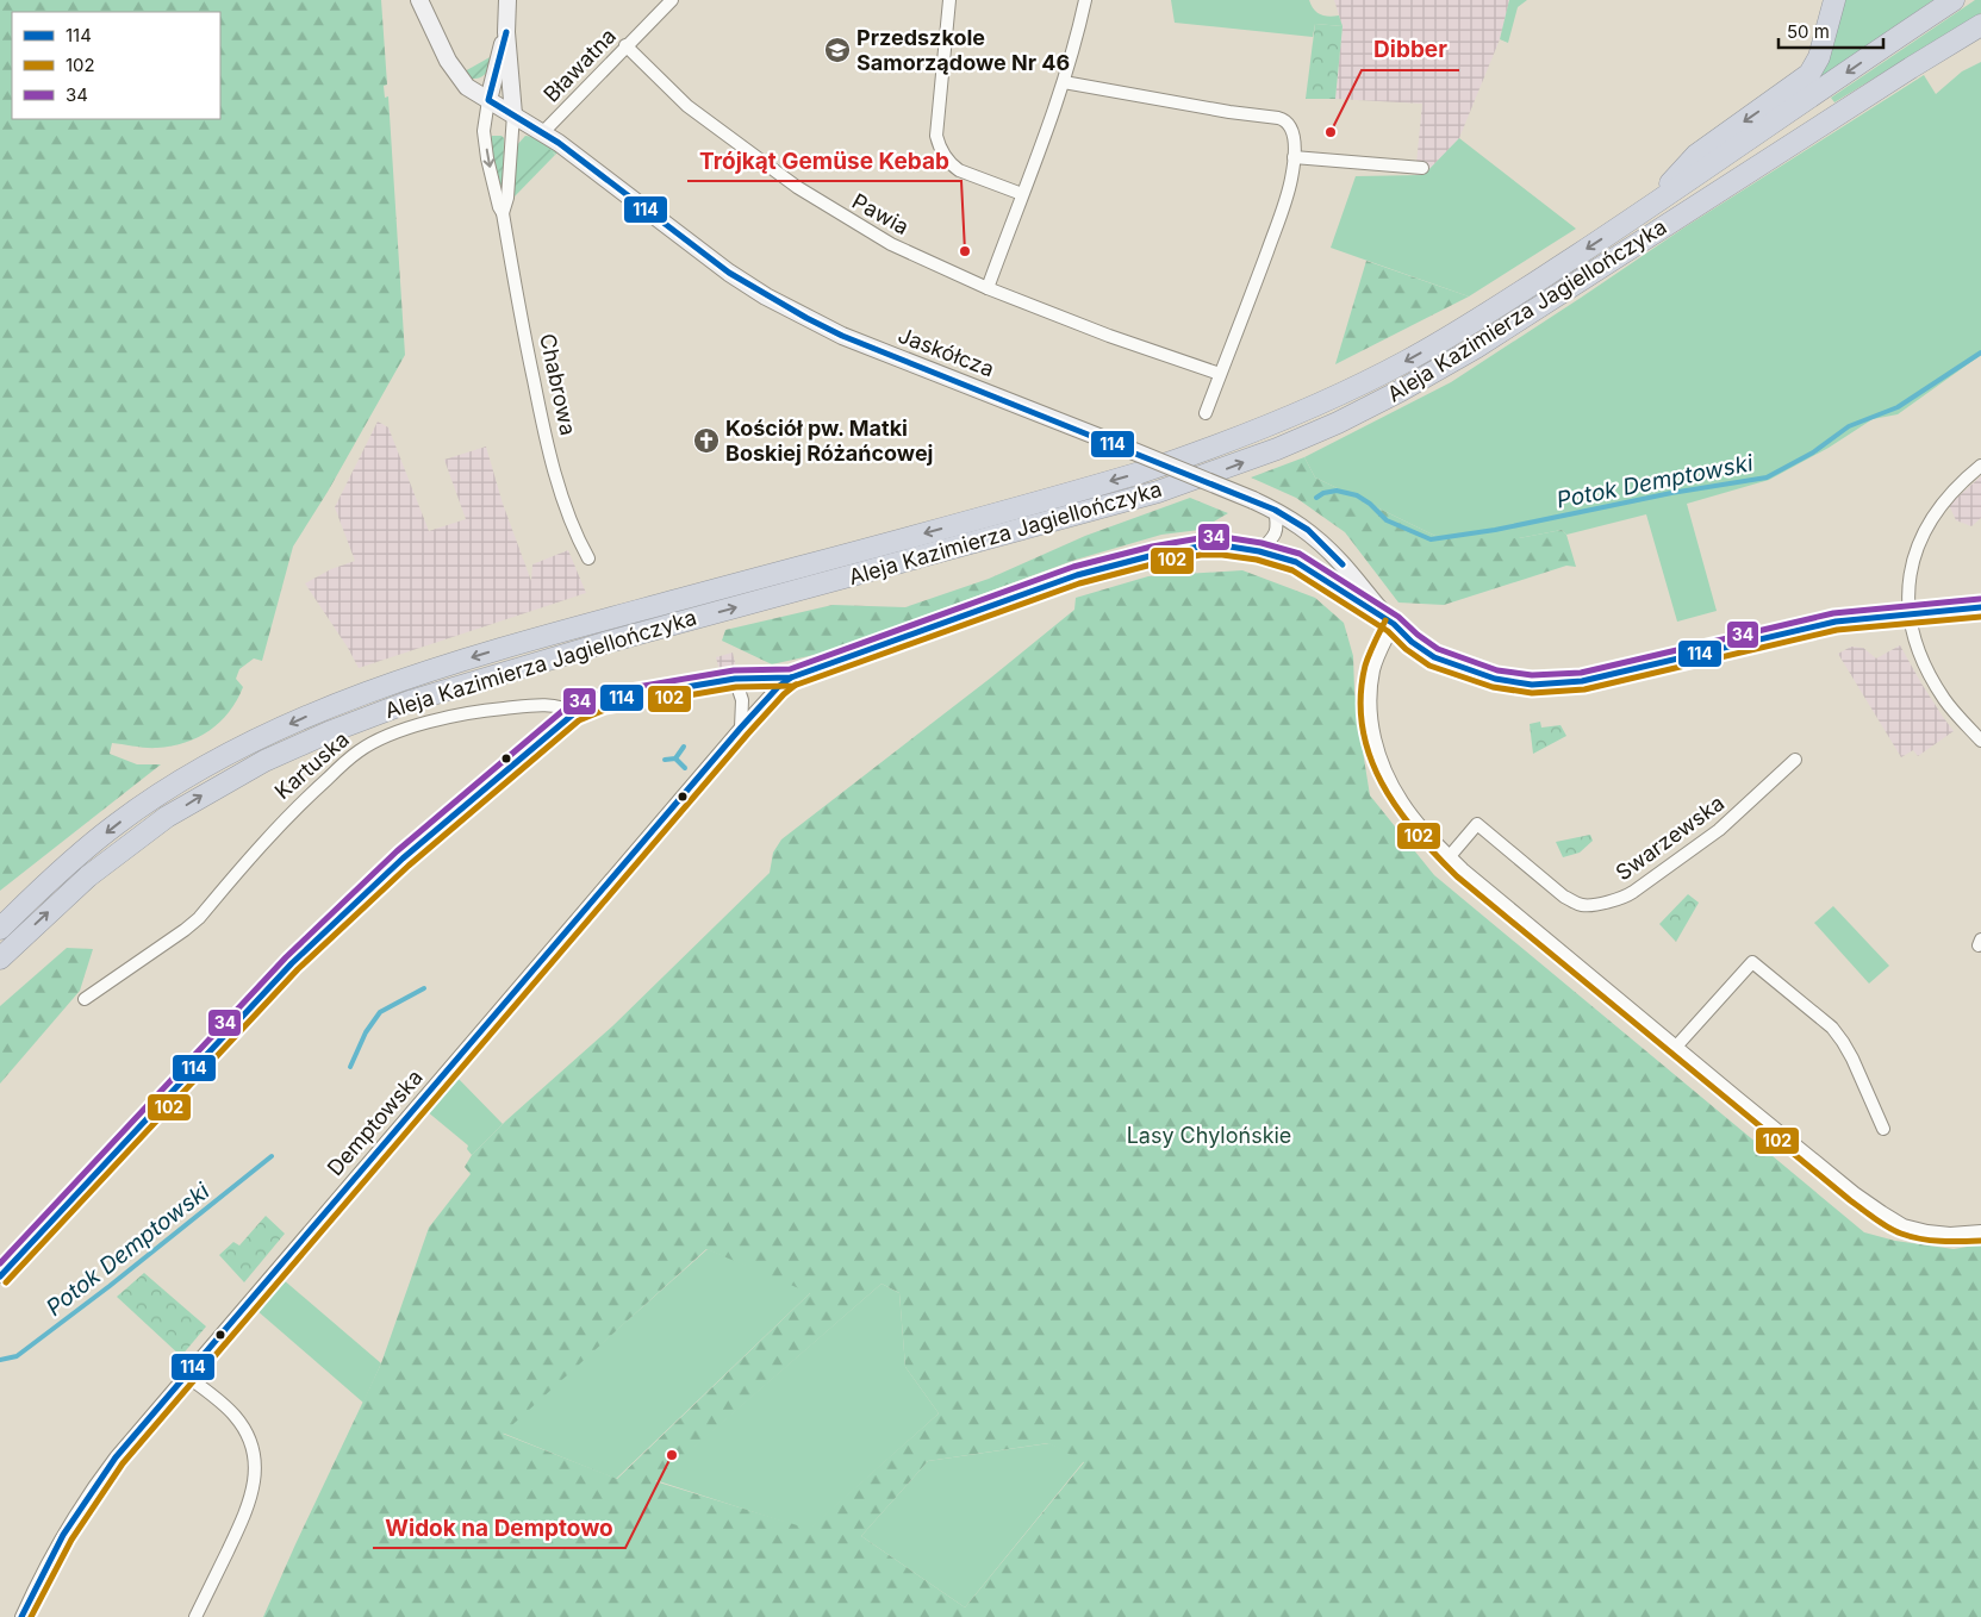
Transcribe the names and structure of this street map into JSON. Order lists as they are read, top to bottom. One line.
{"streets":{"highway":["Aleja Kazimierza Jagiellończyka"],"street":["Bławatna","Pawia","Jaskółcza","Chabrowa","Kartuska","Swarzewska","Demptowska"]},"crossings":[["Bławatna","Pawia"],["Bławatna","Jaskółcza"],["Jaskółcza","Chabrowa"]],"water":["Potok Demptowski"],"parks":["Lasy Chylońskie"],"places":{"school or university":["Przedszkole Samorządowe Nr 46"],"other":["Dibber","Trójkąt Gemüse Kebab","Widok na Demptowo"],"church":["Kościół pw. Matki Boskiej Różańcowej"]},"lines":["transit line 114","transit line 34","transit line 102"],"legend":["114","102","34"],"scale_bar":"50 m"}
